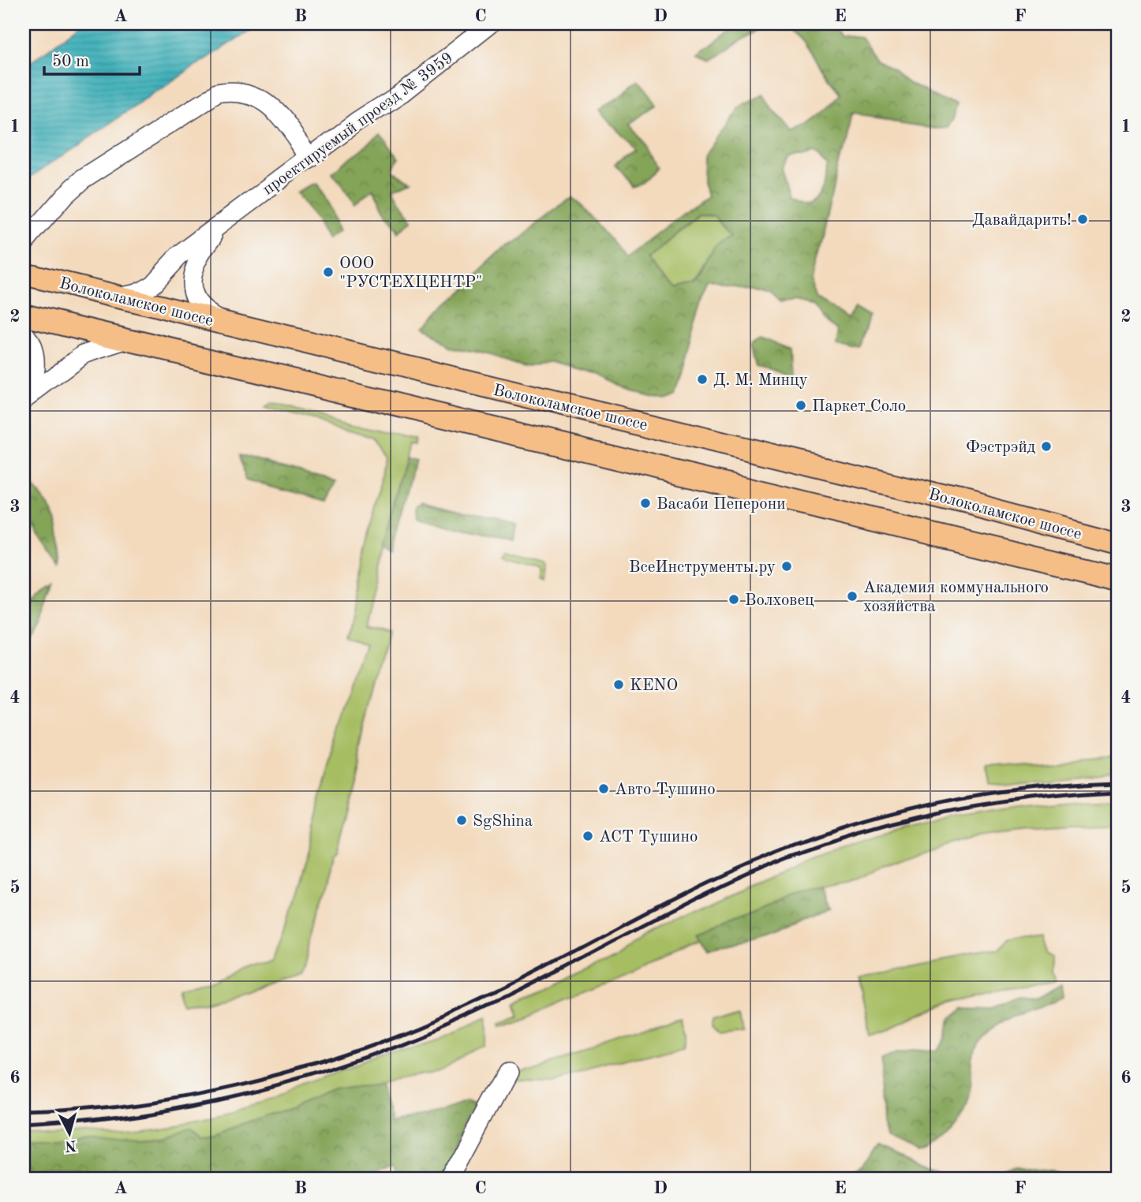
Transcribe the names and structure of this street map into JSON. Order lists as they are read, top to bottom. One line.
{"streets":{"main road":["Волоколамское шоссе"],"street":["проектируемый проезд № 3959"]},"crossings":[["проектируемый проезд № 3959","Волоколамское шоссе"]],"places":["Давайдарить!","ООО \"РУСТЕХЦЕНТР\"","Д. М. Минцу","Паркет Соло","Фэстрэйд","Васаби Пеперони","ВсеИнструменты.ру","Академия коммунального хозяйства","Волховец","KENO","Авто Тушино","SgShina","АСТ Тушино"],"scale_bar":"50 m","north":"bottom","grid":{"columns":["A","B","C","D","E","F"],"rows":["1","2","3","4","5","6"]}}
